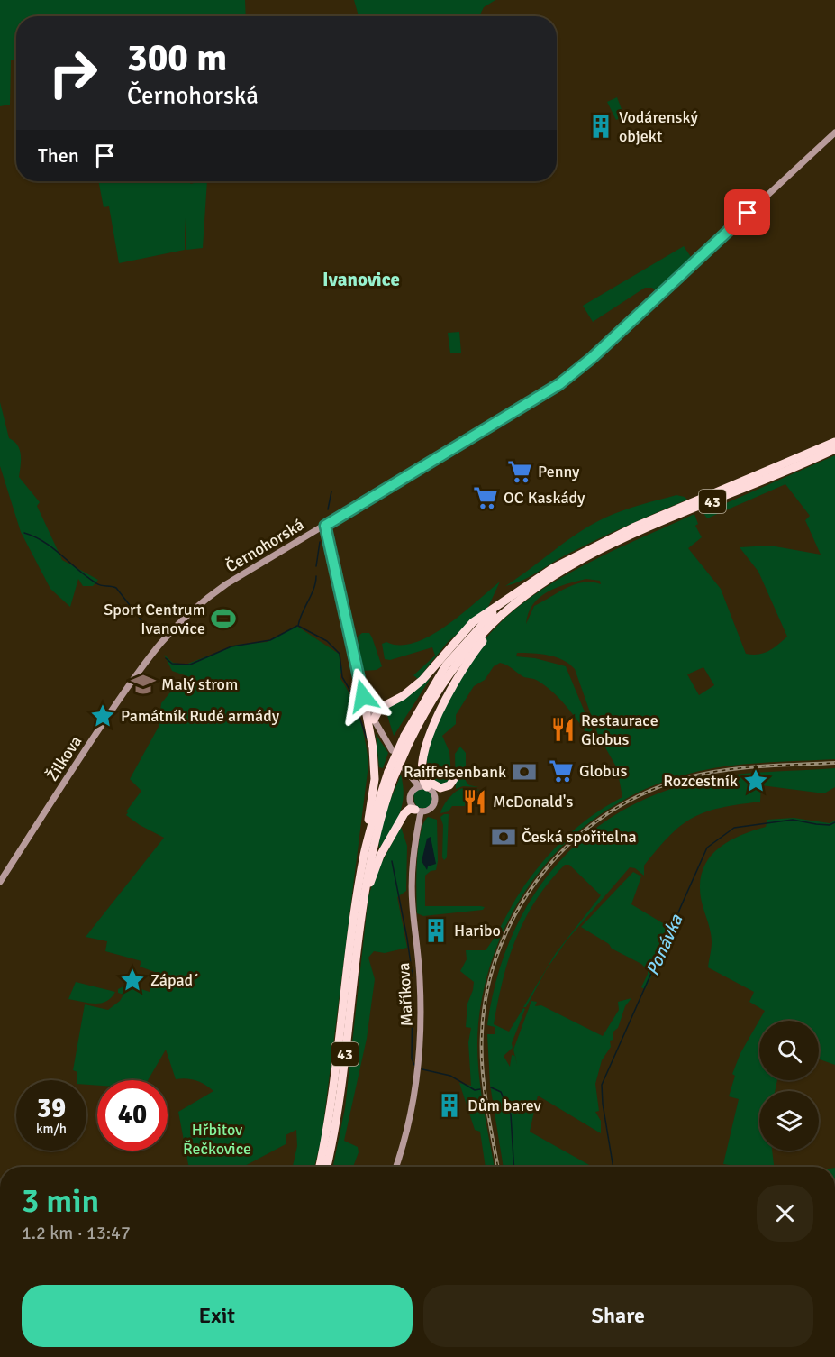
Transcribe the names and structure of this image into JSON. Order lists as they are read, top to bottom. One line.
{"streets":{"highway":["43"],"street":["Černohorská","Žilkova","Maříkova"]},"crossings":[["Černohorská","Žilkova"]],"districts":["Ivanovice"],"water":["Ponávka"],"parks":["Hřbitov Řečkovice"],"places":{"building":["Vodárenský objekt","Haribo","Dům barev"],"supermarket":["Penny","OC Kaskády","Globus"],"sports":["Sport Centrum Ivanovice"],"school or university":["Malý strom"],"place":["Památník Rudé armády","Rozcestník","Západ´"],"restaurant":["Restaurace Globus","McDonald's"],"bank":["Raiffeisenbank","Česká spořitelna"]},"page":{"turn":["300 m","Černohorská"],"then":"Then","speed":"39 km/h","limit":"40","heading":["3 min","1.2 km · 13:47"],"buttons":["Exit","Share"]}}
